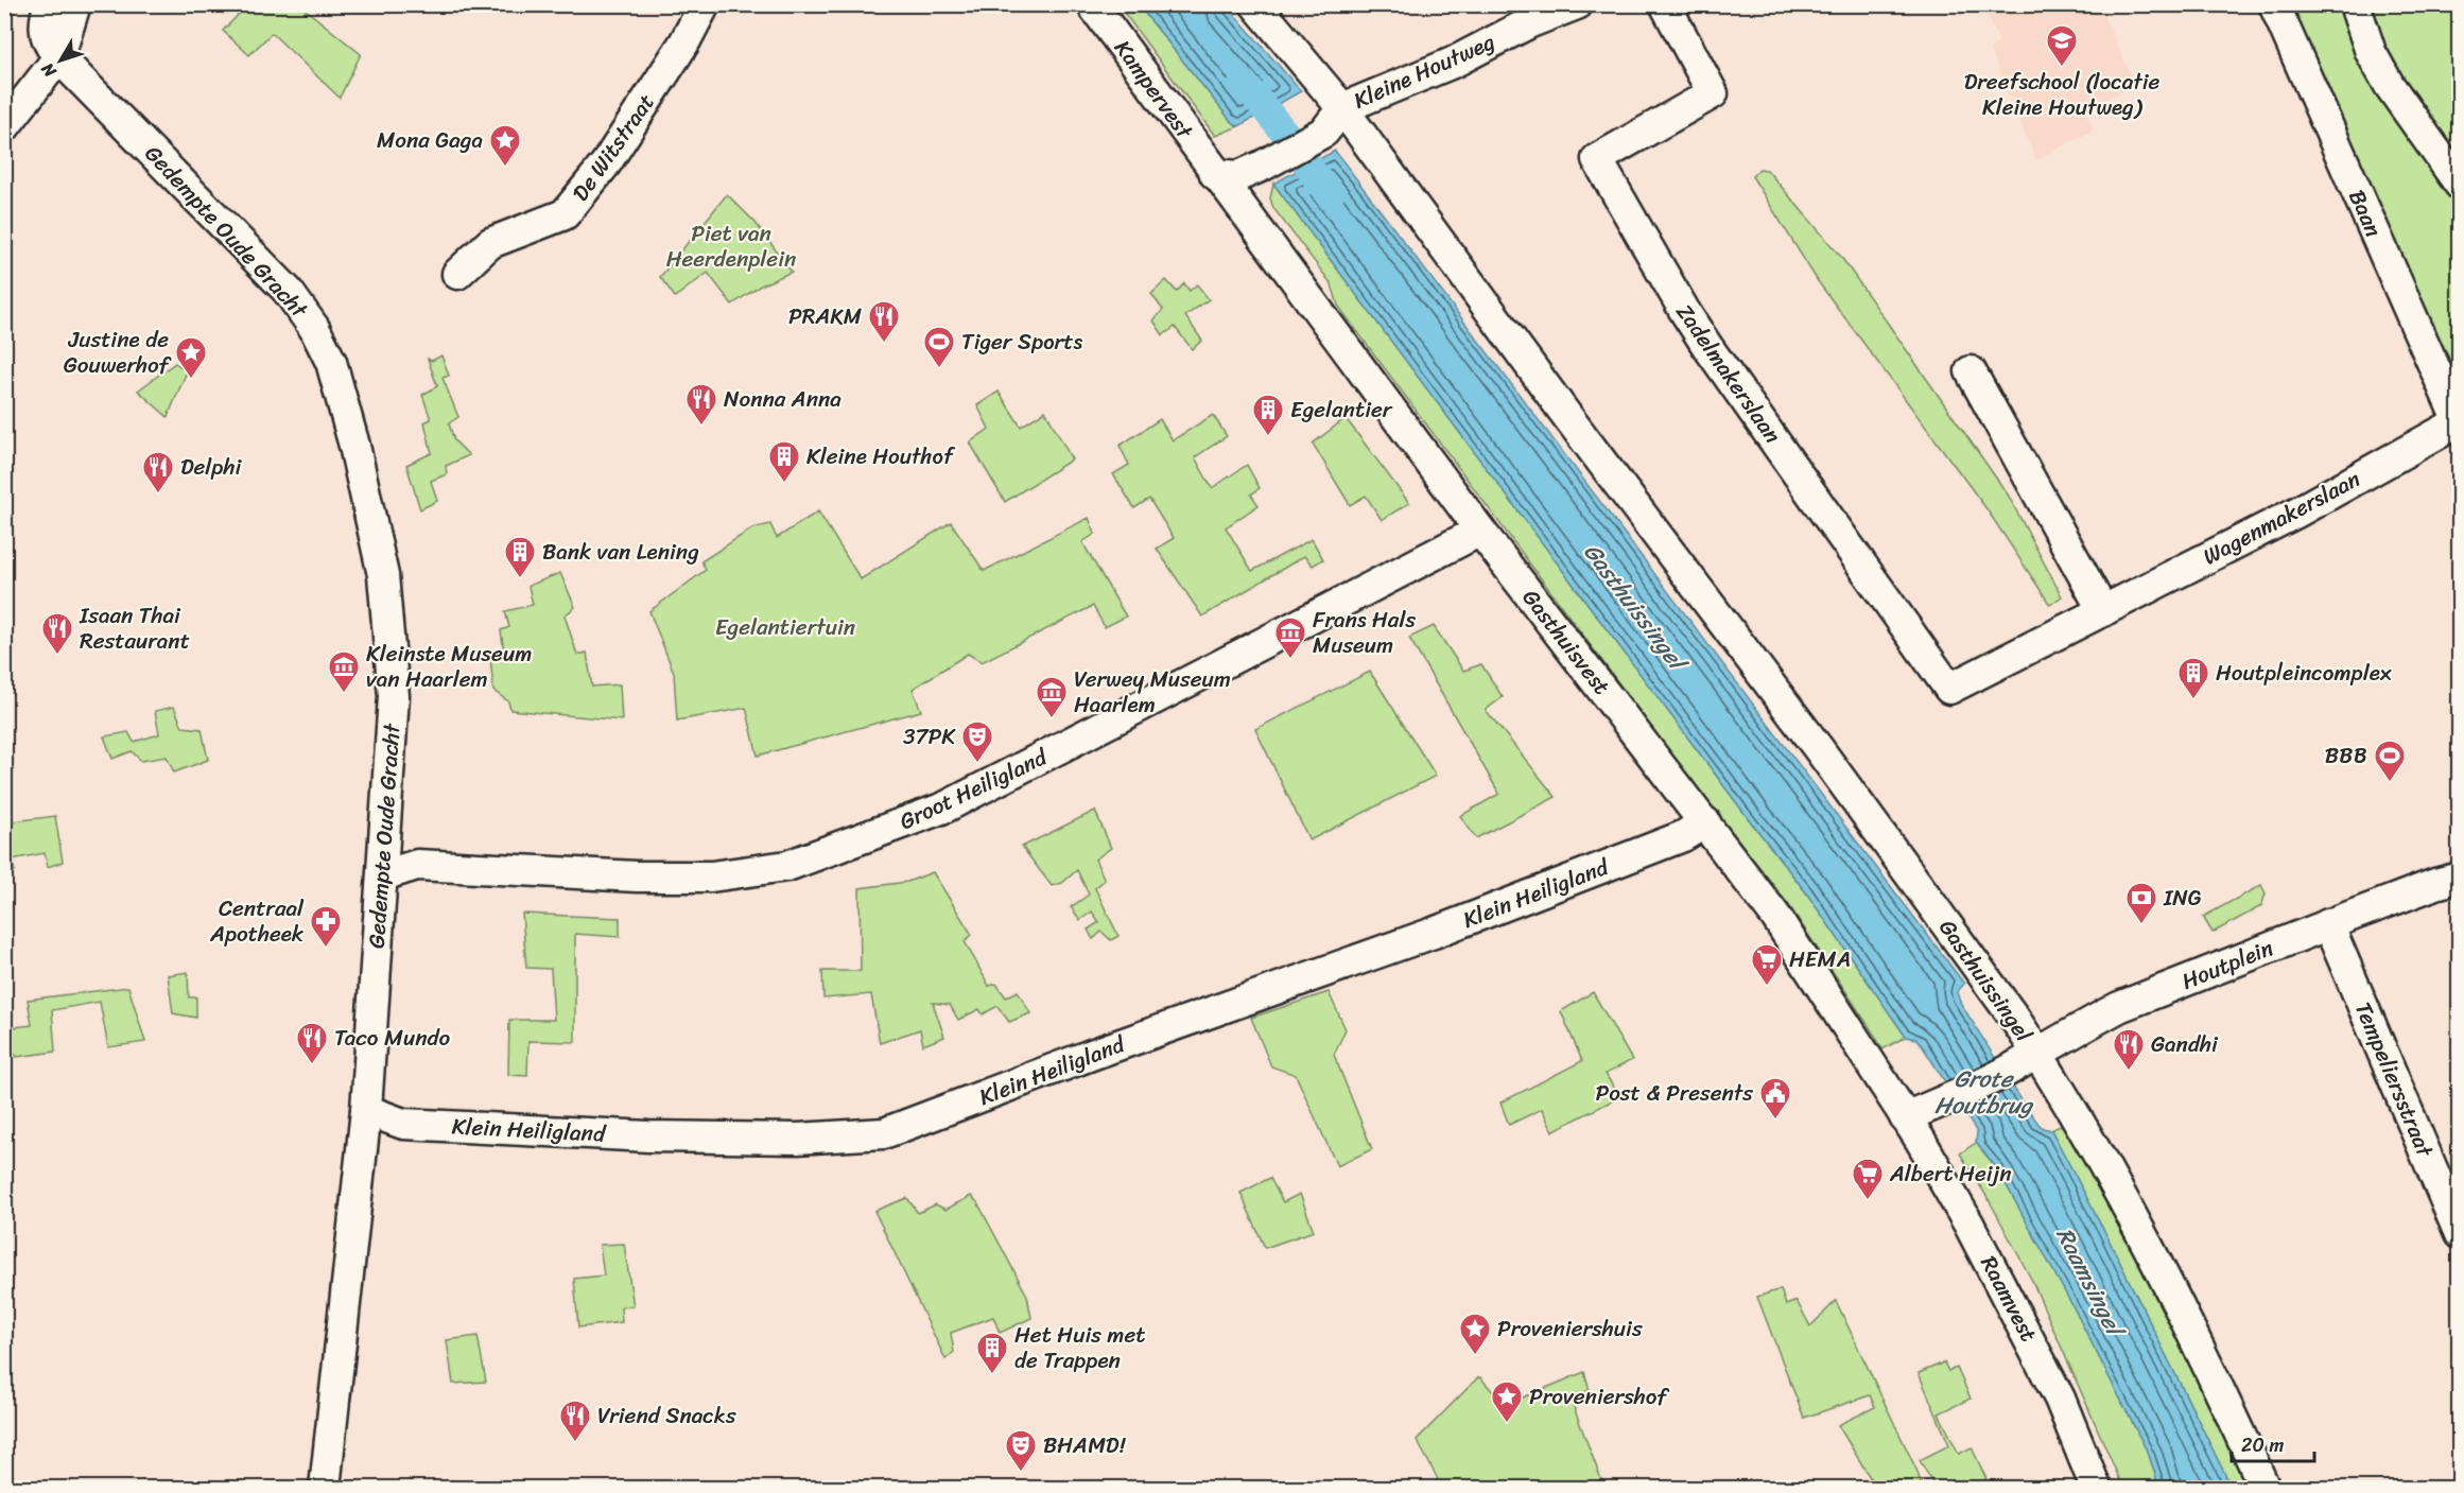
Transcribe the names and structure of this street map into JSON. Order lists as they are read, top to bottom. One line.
{"streets":{"street":["Kleine Houtweg","Kampervest","De Witstraat","Baan","Gedempte Oude Gracht","Zadelmakerslaan","Wagenmakerslaan","Gasthuisvest","Groot Heiligland","Klein Heiligland","Houtplein","Gasthuissingel","Tempeliersstraat","Raamvest"]},"crossings":[["Kleine Houtweg","Kampervest"],["Kleine Houtweg","Gasthuisvest"],["Kleine Houtweg","Gasthuissingel"],["Kampervest","Gasthuisvest"],["Baan","Wagenmakerslaan"],["Gedempte Oude Gracht","Groot Heiligland"],["Gedempte Oude Gracht","Klein Heiligland"],["Zadelmakerslaan","Wagenmakerslaan"],["Gasthuisvest","Groot Heiligland"],["Gasthuisvest","Klein Heiligland"],["Gasthuisvest","Houtplein"],["Gasthuisvest","Raamvest"],["Houtplein","Gasthuissingel"],["Houtplein","Tempeliersstraat"],["Houtplein","Raamvest"]],"water":["Gasthuissingel","Grote Houtbrug","Raamsingel"],"parks":["Piet van Heerdenplein","Egelantiertuin"],"places":{"school or university":["Dreefschool (locatie Kleine Houtweg)"],"place":["Mona Gaga","Justine de Gouwerhof","Proveniershuis","Proveniershof"],"restaurant":["PRAKM","Nonna Anna","Delphi","Isaan Thai Restaurant","Taco Mundo","Gandhi","Vriend Snacks"],"sports":["Tiger Sports","BBB"],"building":["Egelantier","Kleine Houthof","Bank van Lening","Houtpleincomplex","Het Huis met de Trappen"],"museum":["Frans Hals Museum","Kleinste Museum van Haarlem","Verwey Museum Haarlem"],"theatre":["37PK","BHAMD!"],"bank":["ING"],"pharmacy":["Centraal Apotheek"],"supermarket":["HEMA","Albert Heijn"],"public building":["Post & Presents"]},"scale_bar":"20 m","north":"bottom left"}
